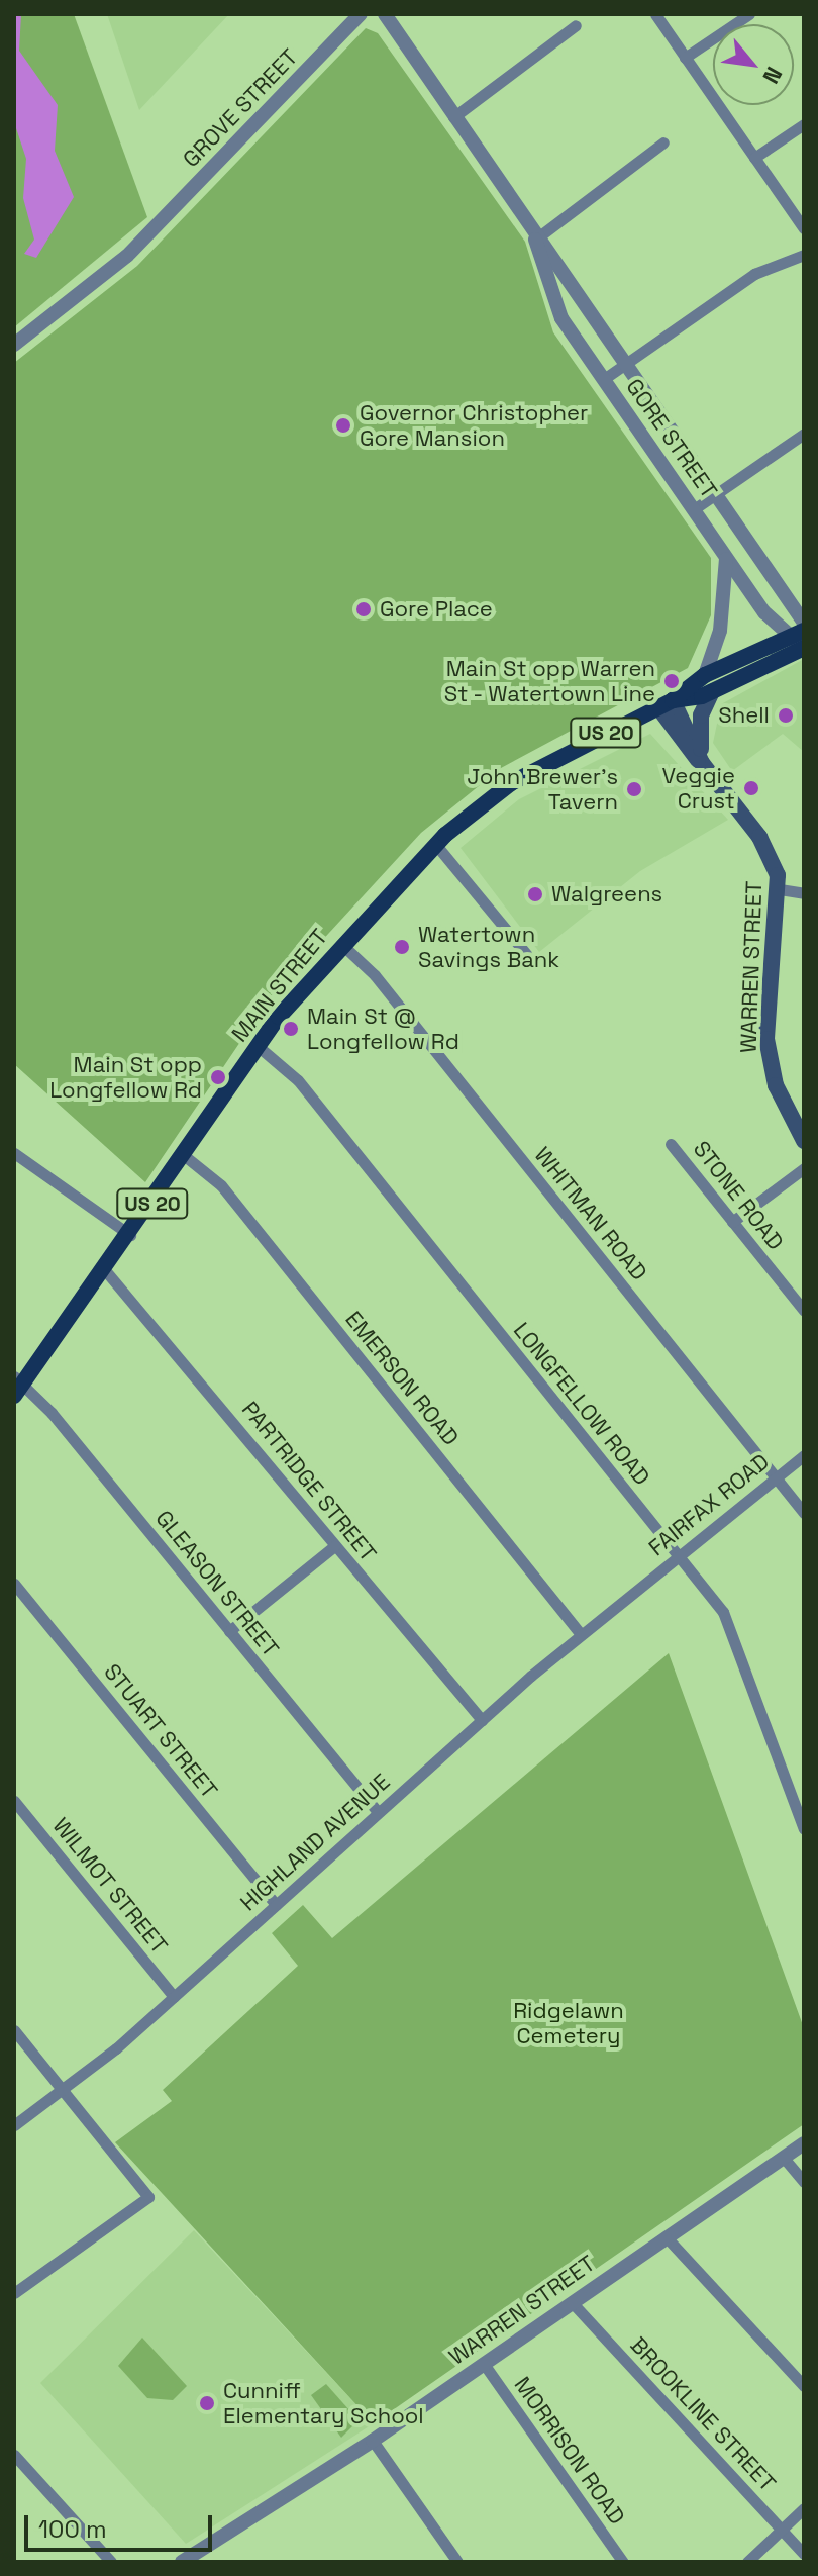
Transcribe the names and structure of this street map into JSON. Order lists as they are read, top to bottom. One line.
{"streets":{"main road":["US 20","WARREN STREET","MAIN STREET"],"street":["GROVE STREET","GORE STREET","STONE ROAD","WHITMAN ROAD","EMERSON ROAD","LONGFELLOW ROAD","PARTRIDGE STREET","FAIRFAX ROAD","GLEASON STREET","STUART STREET","HIGHLAND AVENUE","WILMOT STREET","BROOKLINE STREET","MORRISON ROAD"]},"crossings":[["GORE STREET","MAIN STREET"],["WARREN STREET","MAIN STREET"],["WARREN STREET","BROOKLINE STREET"],["WARREN STREET","MORRISON ROAD"],["MAIN STREET","WHITMAN ROAD"],["MAIN STREET","EMERSON ROAD"],["MAIN STREET","LONGFELLOW ROAD"],["MAIN STREET","PARTRIDGE STREET"],["MAIN STREET","GLEASON STREET"],["WHITMAN ROAD","FAIRFAX ROAD"],["EMERSON ROAD","HIGHLAND AVENUE"],["LONGFELLOW ROAD","FAIRFAX ROAD"],["PARTRIDGE STREET","HIGHLAND AVENUE"],["FAIRFAX ROAD","HIGHLAND AVENUE"],["GLEASON STREET","HIGHLAND AVENUE"],["STUART STREET","HIGHLAND AVENUE"],["HIGHLAND AVENUE","WILMOT STREET"]],"parks":["Ridgelawn Cemetery"],"places":["Governor Christopher Gore Mansion","Gore Place","Main St opp Warren St - Watertown Line","Shell","Veggie Crust","John Brewer's Tavern","Walgreens","Watertown Savings Bank","Main St @ Longfellow Rd","Main St opp Longfellow Rd","Cunniff Elementary School"],"scale_bar":"100 m","north":"bottom right"}
